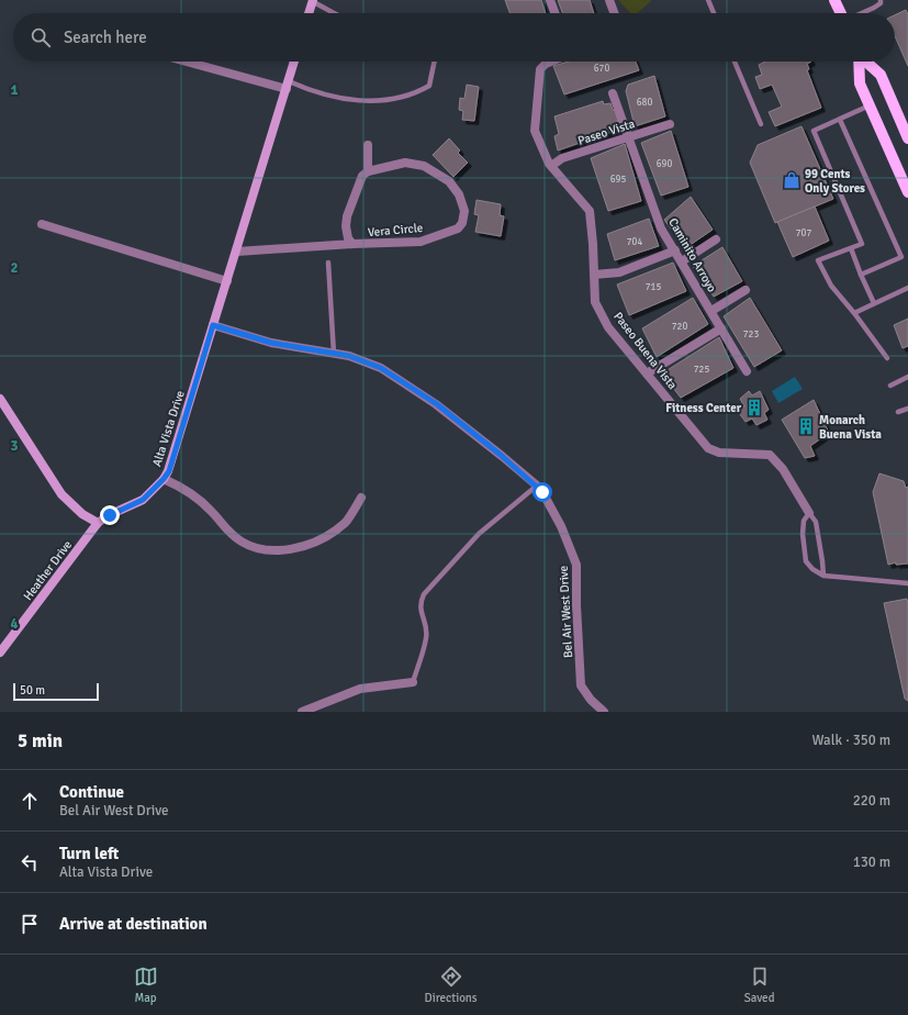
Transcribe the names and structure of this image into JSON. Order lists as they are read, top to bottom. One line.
{"streets":{"street":["Paseo Vista","Vera Circle","Caminito Arroyo","Paseo Buena Vista","Alta Vista Drive","Heather Drive","Bel Air West Drive"]},"crossings":[["Paseo Vista","Caminito Arroyo"],["Paseo Vista","Paseo Buena Vista"],["Vera Circle","Alta Vista Drive"],["Alta Vista Drive","Heather Drive"],["Alta Vista Drive","Bel Air West Drive"]],"places":{"shop":["99 Cents Only Stores"],"building":["Fitness Center","Monarch Buena Vista"]},"house_numbers":["670","680","690","695","707","704","715","720","723","725"],"scale_bar":"50 m","page":{"search":"Search here","scale":"50 m","heading":["5 min","Walk · 350 m"],"list":[["Continue","Bel Air West Drive","220 m"],["Turn left","Alta Vista Drive","130 m"],"Arrive at destination"],"nav":["Map","Directions","Saved"]},"grid":{"rows":["1","2","3","4"]}}
